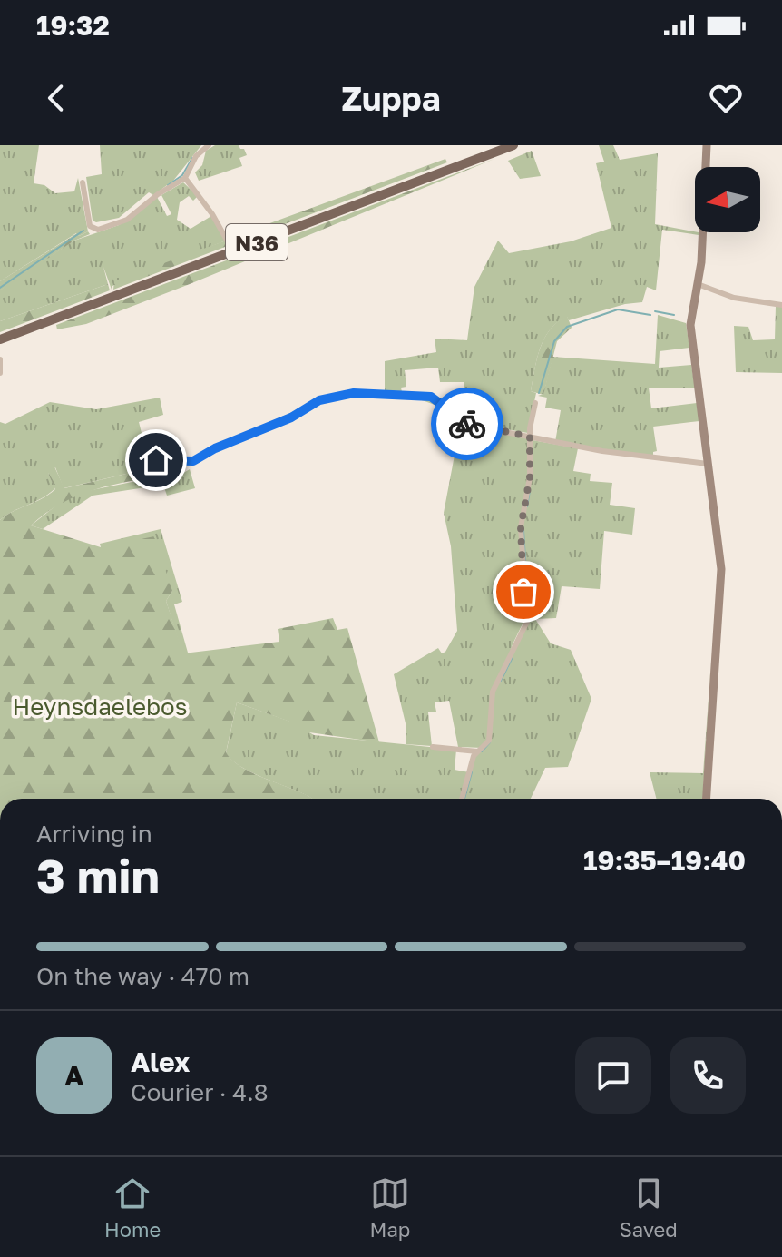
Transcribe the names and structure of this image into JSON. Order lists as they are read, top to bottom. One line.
{"streets":{"main road":["N36"]},"parks":["Heynsdaelebos"],"north":"left","page":{"status":"19:32","header":"Zuppa","heading":["3 min","Arriving in","19:35–19:40"],"panel":["Alex","Courier · 4.8"],"bar":"On the way · 470 m","round":"A","tabs":["Home","Map","Saved"]}}
